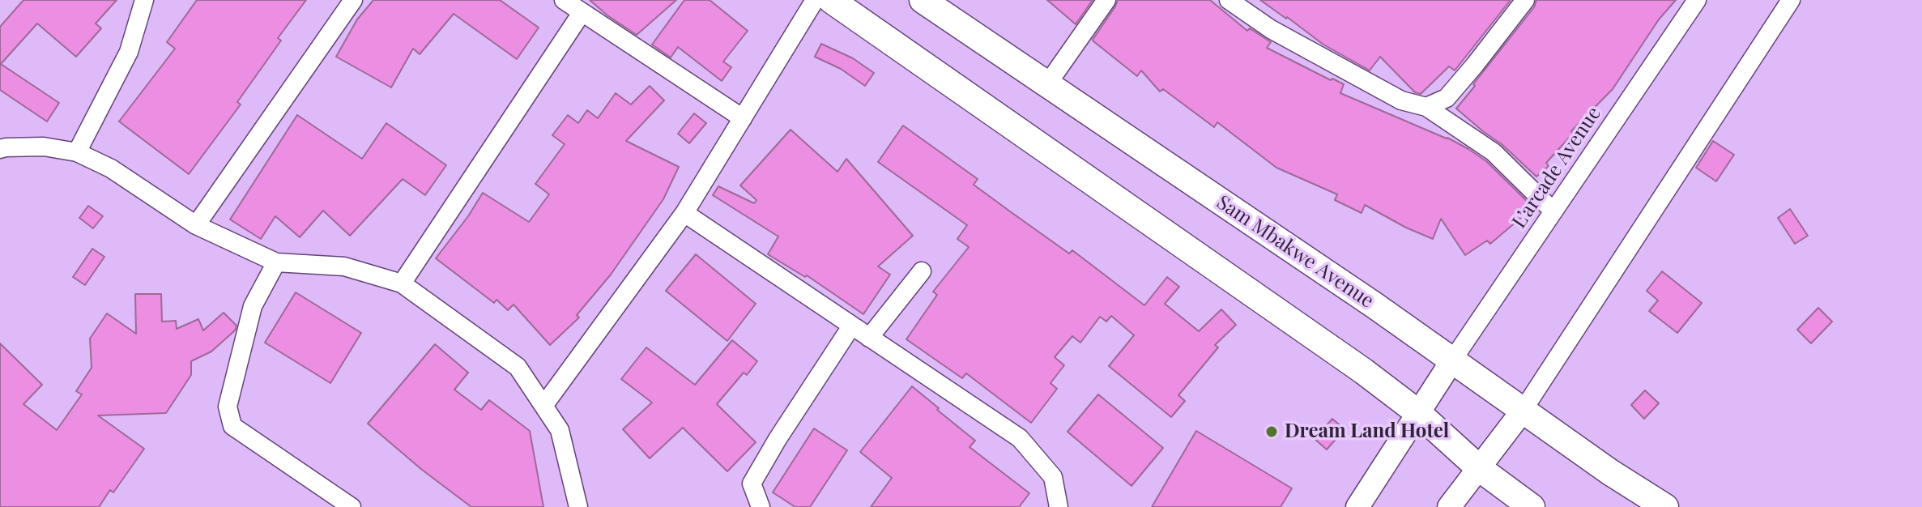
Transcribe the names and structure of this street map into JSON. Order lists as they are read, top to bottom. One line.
{"streets":{"main road":["Sam Mbakwe Avenue"],"street":["L’arcade Avenue"]},"crossings":[["L’arcade Avenue","Sam Mbakwe Avenue"]],"places":["Dream Land Hotel"]}
